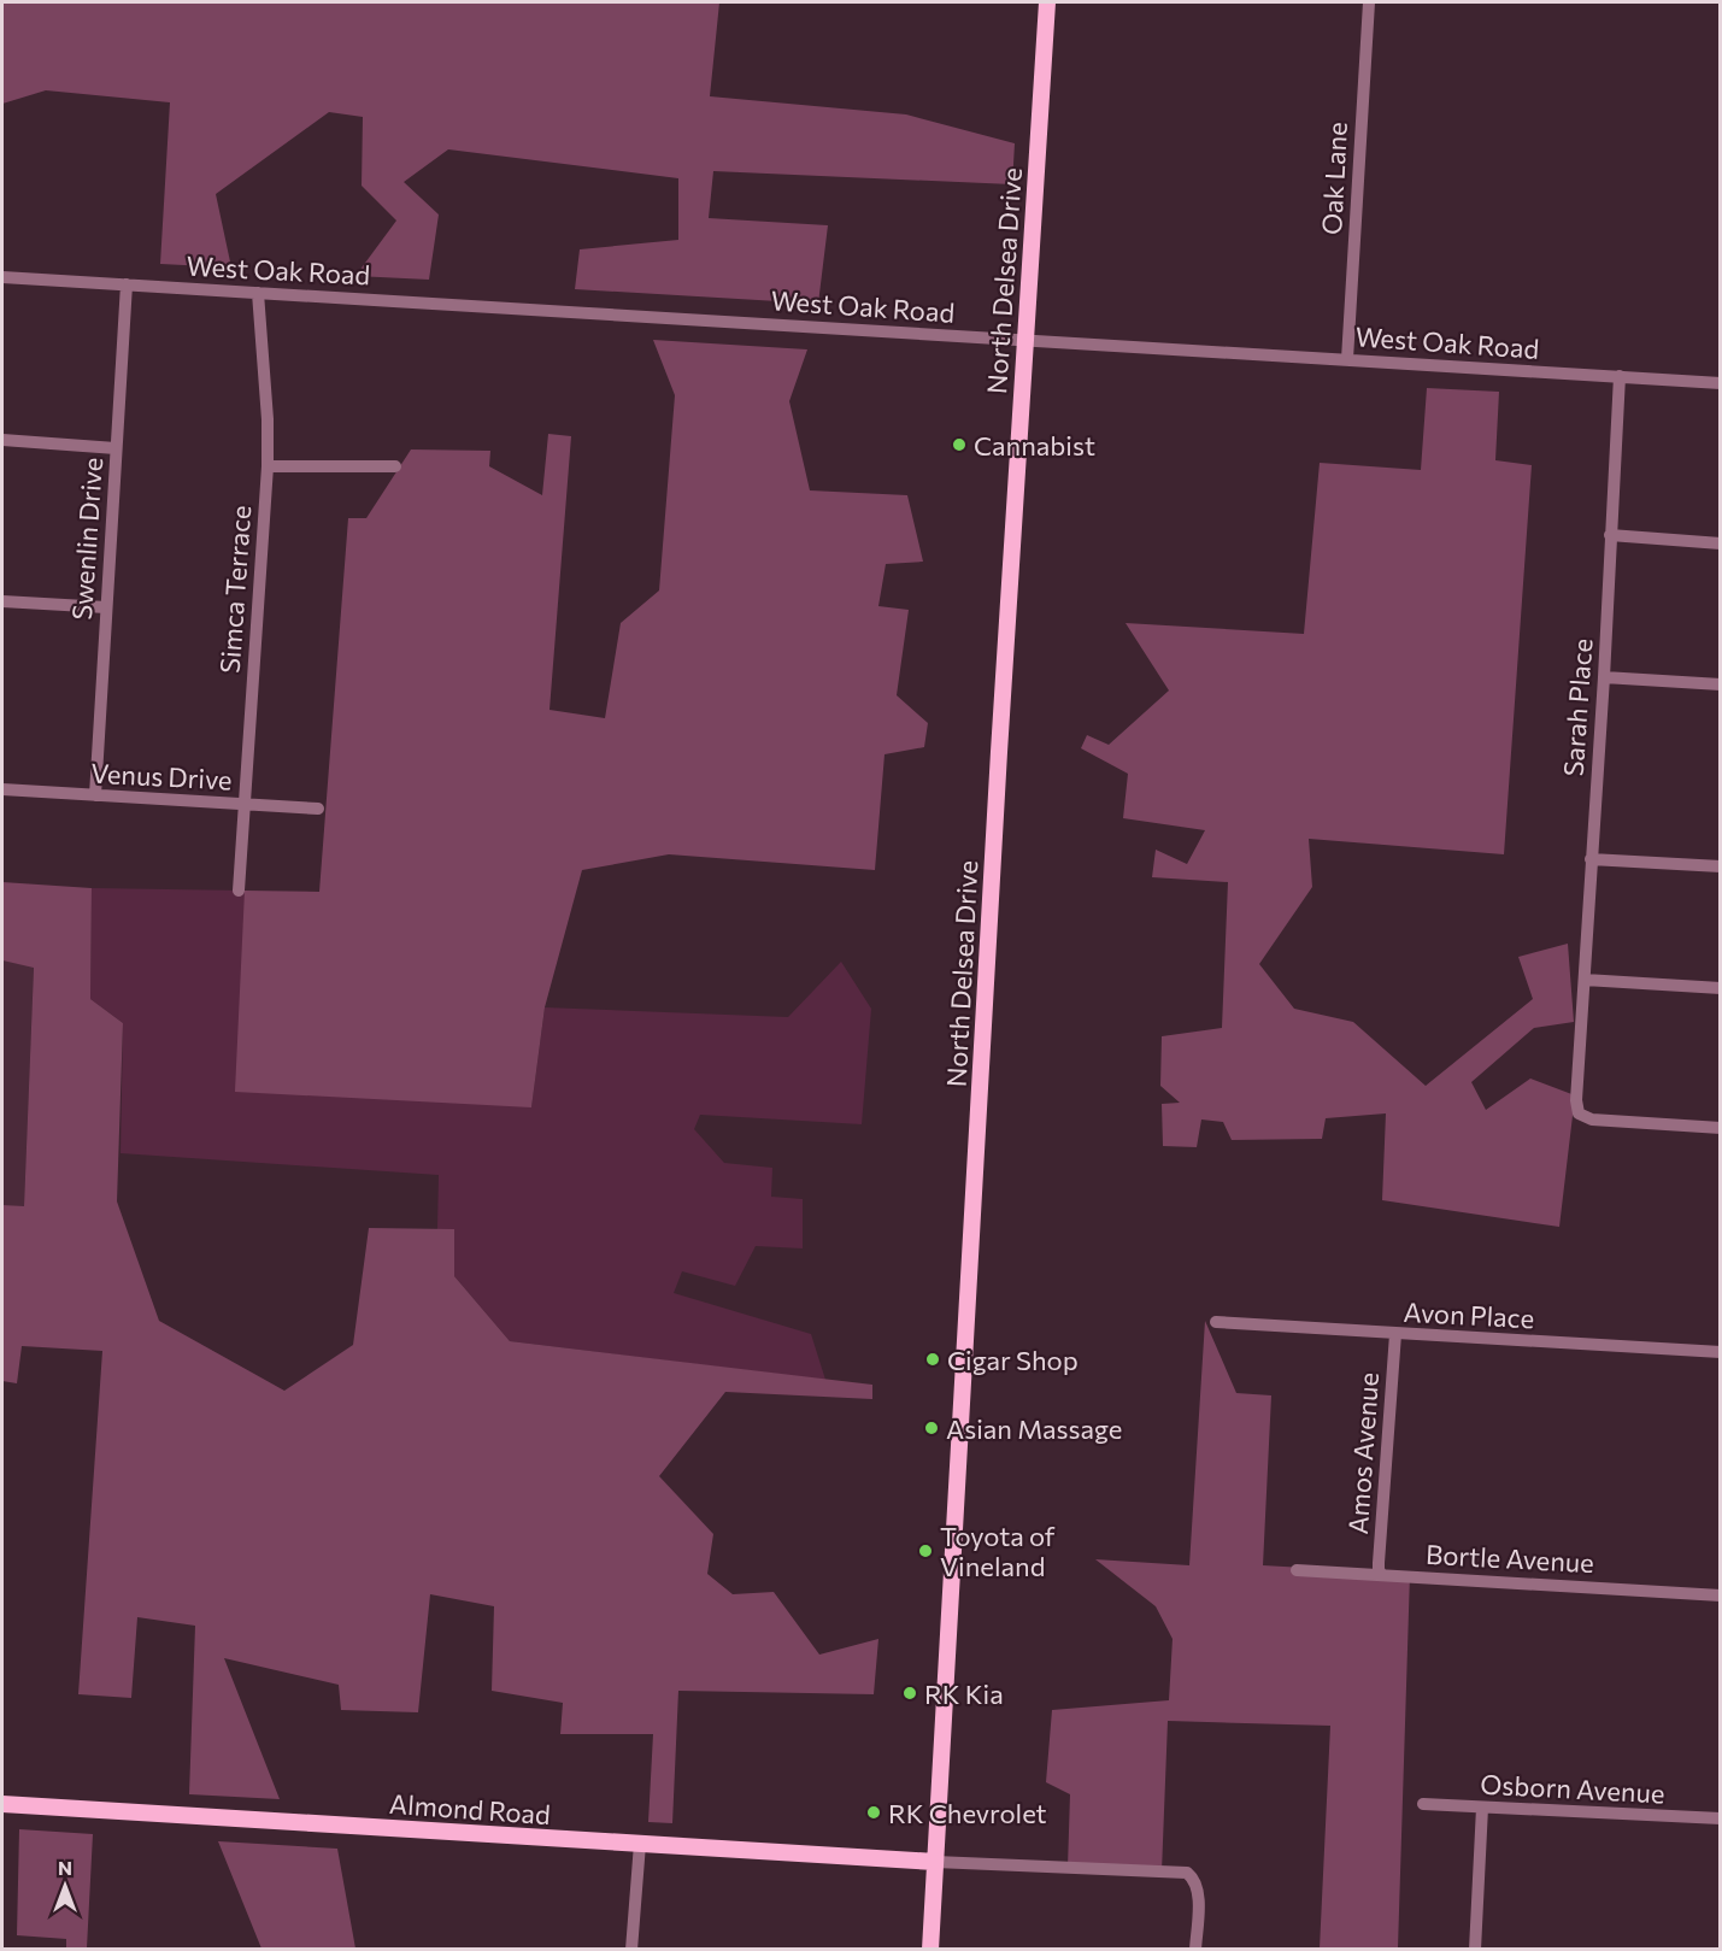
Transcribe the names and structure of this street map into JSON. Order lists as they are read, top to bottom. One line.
{"streets":{"main road":["North Delsea Drive","Almond Road"],"street":["Oak Lane","West Oak Road","Swenlin Drive","Simca Terrace","Sarah Place","Venus Drive","Avon Place","Amos Avenue","Bortle Avenue","Osborn Avenue"]},"crossings":[["Oak Lane","West Oak Road"],["West Oak Road","North Delsea Drive"],["West Oak Road","Swenlin Drive"],["West Oak Road","Simca Terrace"],["West Oak Road","Sarah Place"],["North Delsea Drive","Almond Road"],["Swenlin Drive","Venus Drive"],["Simca Terrace","Venus Drive"],["Avon Place","Amos Avenue"],["Amos Avenue","Bortle Avenue"]],"places":["Cannabist","Cigar Shop","Asian Massage","Toyota of Vineland","RK Kia","RK Chevrolet"],"north":"top"}
